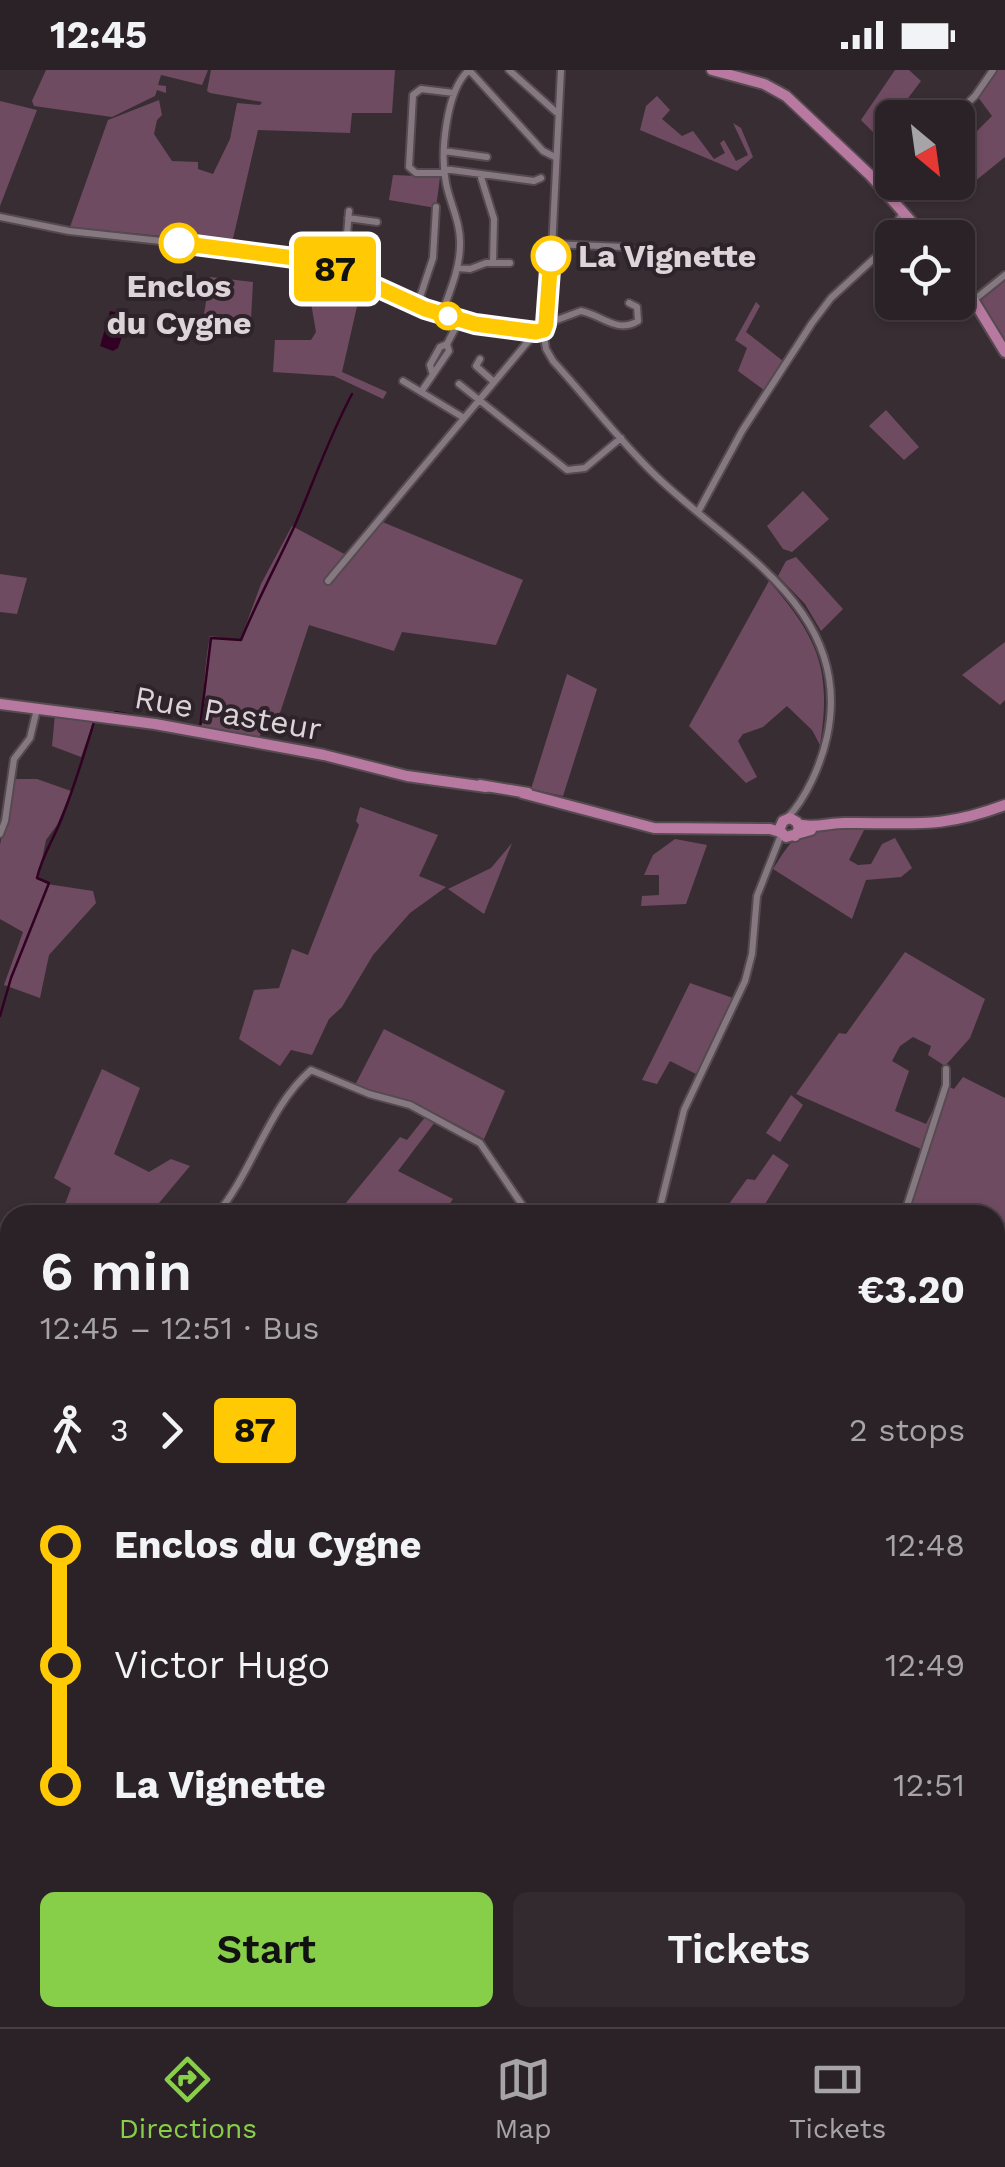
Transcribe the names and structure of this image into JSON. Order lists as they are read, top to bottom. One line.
{"streets":{"main road":["Rue Pasteur"]},"places":["Enclos du Cygne","La Vignette"],"lines":["bus line 87"],"north":"bottom right","page":{"status":"12:45","on_map":"87","heading":["6 min","12:45 – 12:51 · Bus","€3.20"],"legs":["3","87","2 stops"],"list":[{"name":"Enclos du Cygne","value":"12:48"},{"name":"Victor Hugo","value":"12:49"},{"name":"La Vignette","value":"12:51"}],"buttons":["Start","Tickets"],"tabs":["Directions","Map","Tickets"]}}
